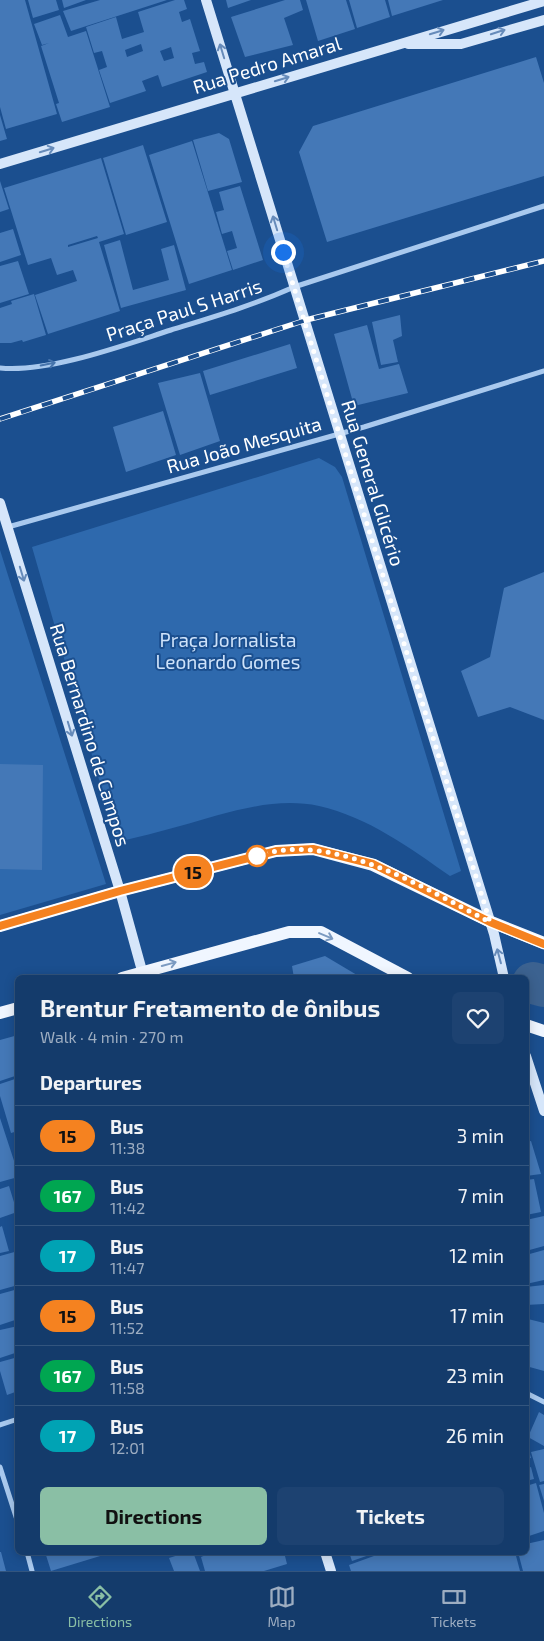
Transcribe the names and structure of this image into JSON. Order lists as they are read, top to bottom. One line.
{"streets":{"street":["Rua Pedro Amaral","Praça Paul S Harris","Rua João Mesquita","Rua General Glicério","Rua Bernardino de Campos"]},"crossings":[["Rua Pedro Amaral","Rua General Glicério"],["Praça Paul S Harris","Rua General Glicério"],["Rua João Mesquita","Rua General Glicério"],["Rua João Mesquita","Rua Bernardino de Campos"]],"one_way":["Rua Pedro Amaral","Praça Paul S Harris","Rua Bernardino de Campos"],"parks":["Praça Jornalista Leonardo Gomes"],"lines":["bus line 15"],"page":{"on_map":"15","heading":[["Brentur Fretamento de ônibus","Walk · 4 min · 270 m"],"Departures"],"list":[{"mark":"15","name":"Bus","note":"11:38","value":"3 min"},{"mark":"167","name":"Bus","note":"11:42","value":"7 min"},{"mark":"17","name":"Bus","note":"11:47","value":"12 min"},{"mark":"15","name":"Bus","note":"11:52","value":"17 min"},{"mark":"167","name":"Bus","note":"11:58","value":"23 min"},{"mark":"17","name":"Bus","note":"12:01","value":"26 min"}],"buttons":["Directions","Tickets"],"tabs":["Directions","Map","Tickets"]}}
